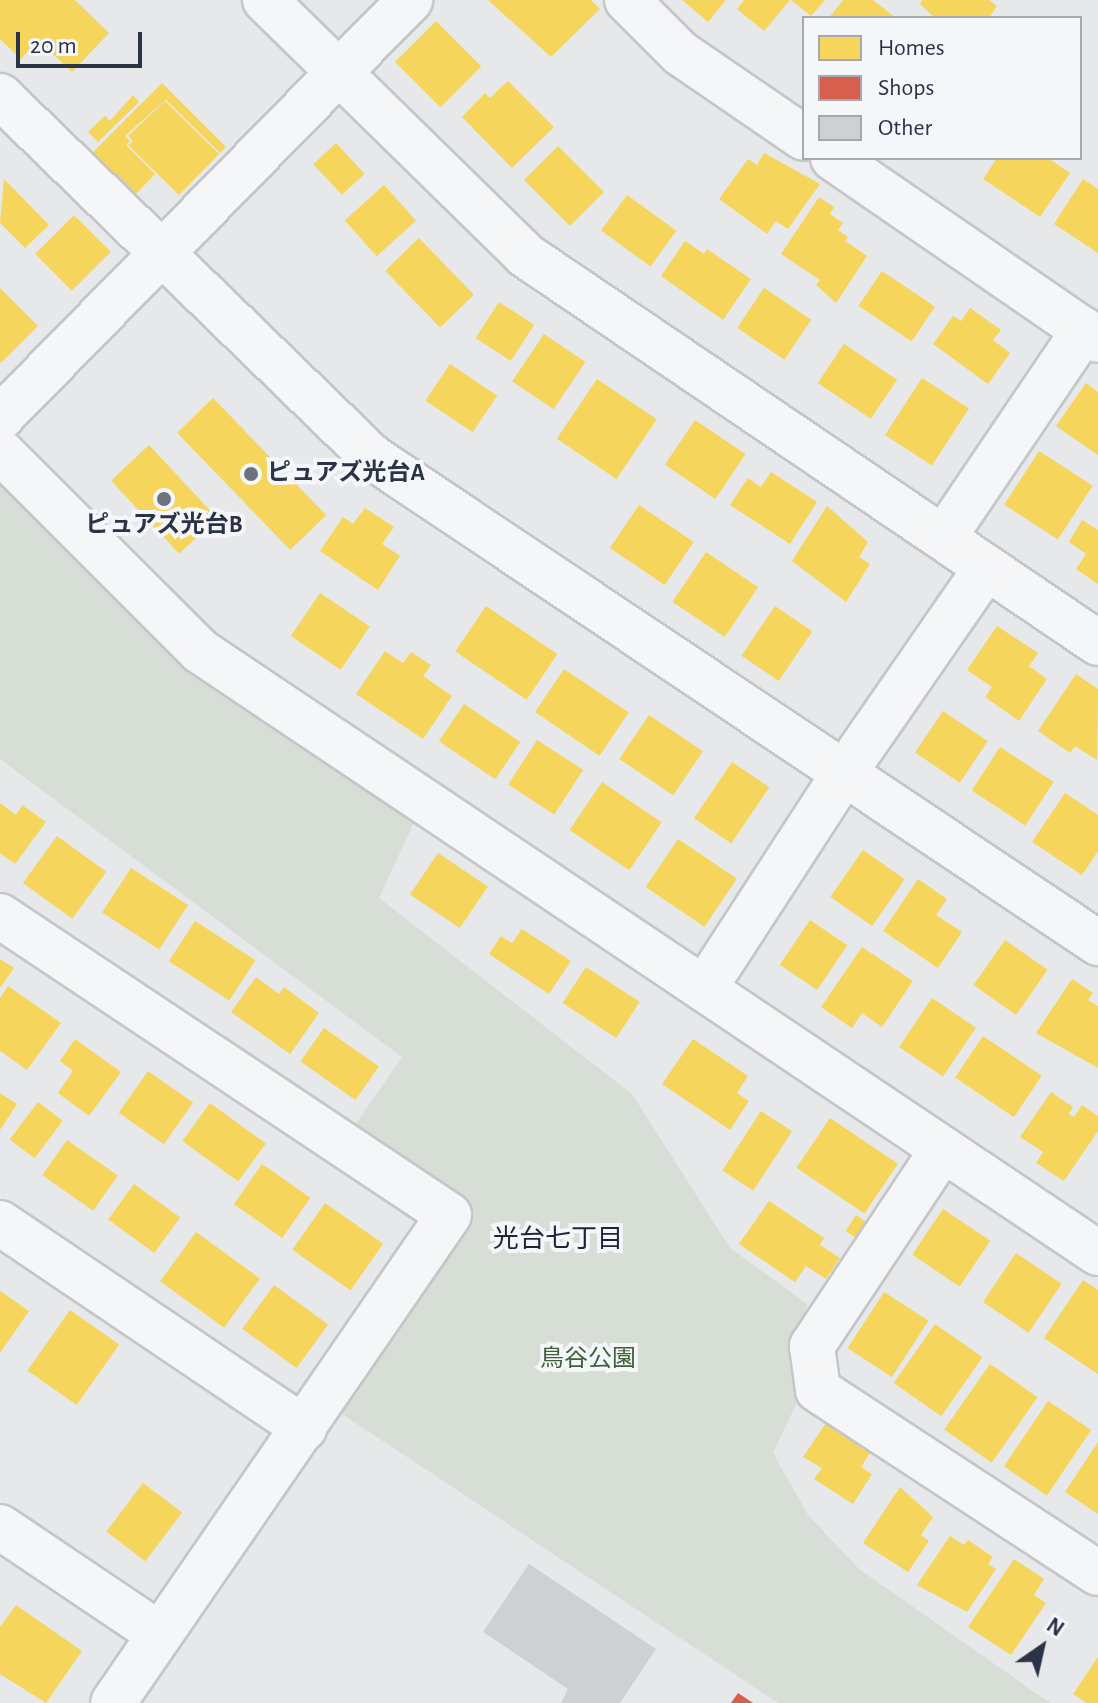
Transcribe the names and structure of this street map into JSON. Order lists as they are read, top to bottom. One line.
{"districts":["光台七丁目"],"parks":["鳥谷公園"],"places":["ピュアズ光台A","ピュアズ光台B"],"legend":["Homes","Shops","Other"],"scale_bar":"20 m","north":"top right"}
